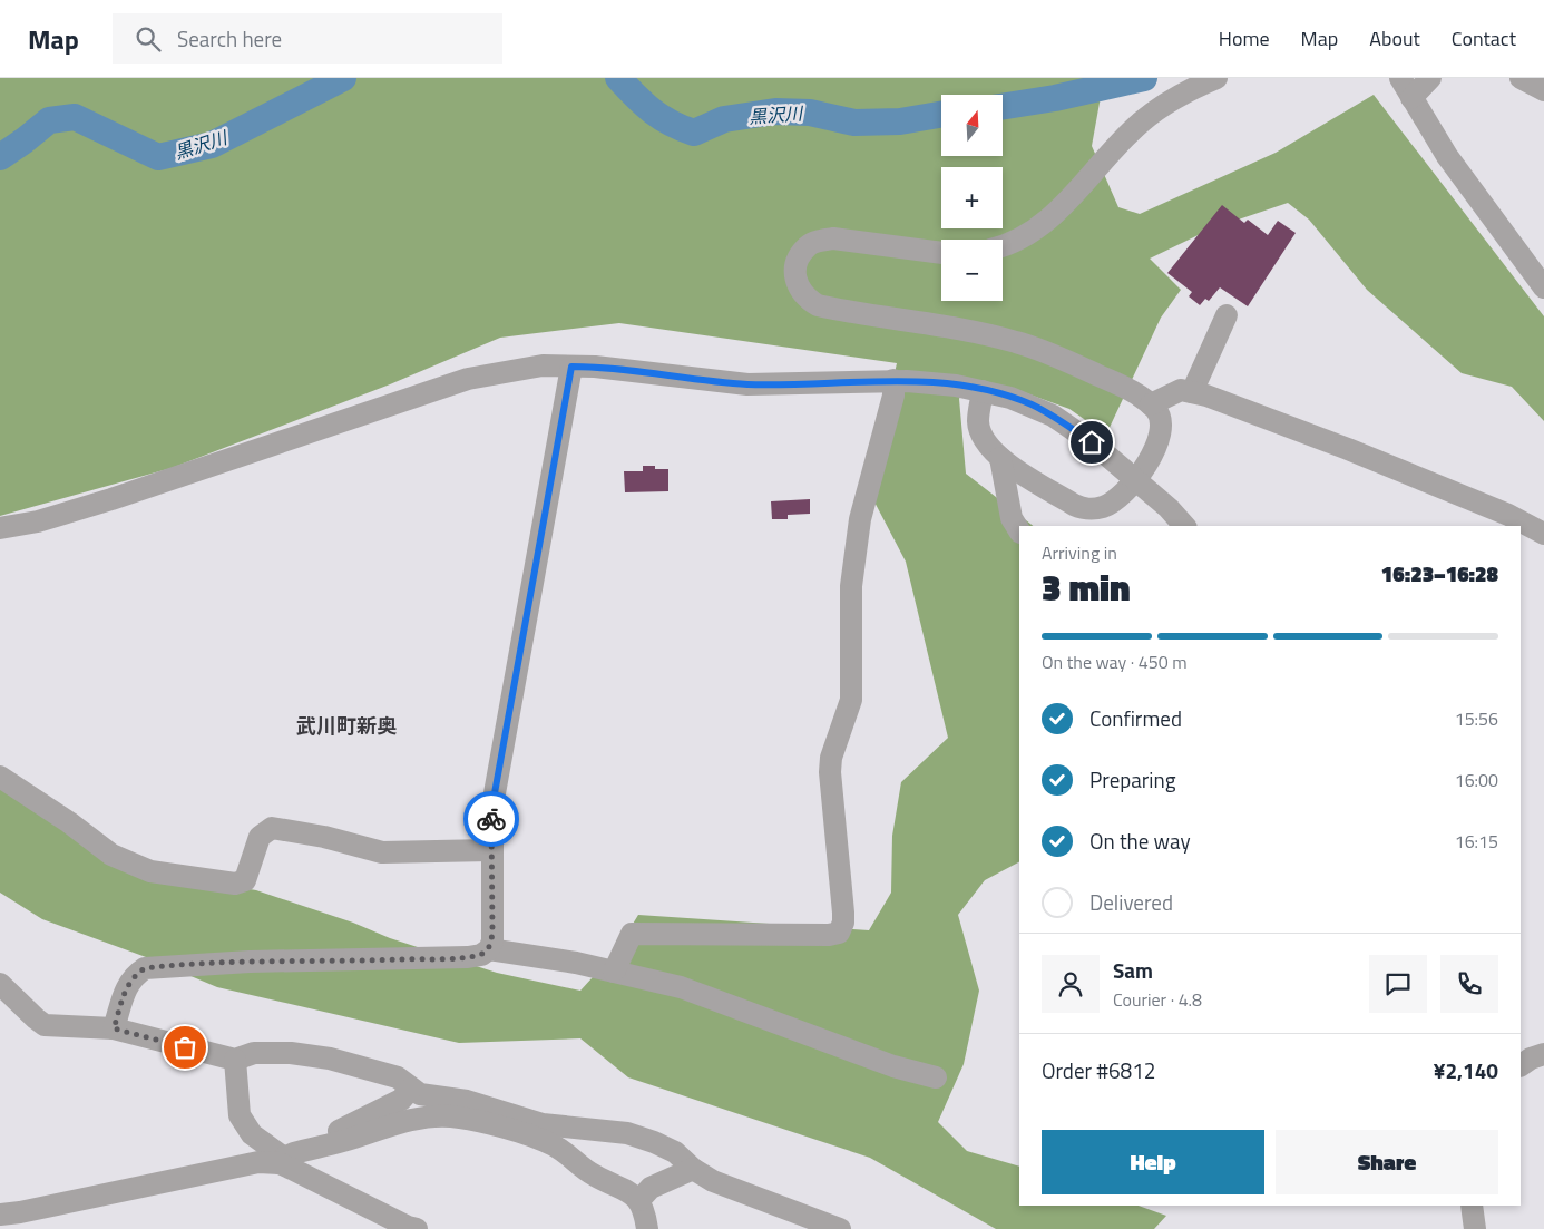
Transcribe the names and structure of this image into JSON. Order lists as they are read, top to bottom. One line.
{"districts":["武川町新奥"],"water":["黒沢川"],"north":"top","page":{"header":"Map","search":"Search here","nav":["Home","Map","About","Contact"],"map_buttons":["+","−"],"heading":["3 min","Arriving in","16:23–16:28"],"panel":["Sam","Courier · 4.8","Order #6812","¥2,140"],"bar":"On the way · 450 m","list":[["Confirmed","15:56"],["Preparing","16:00"],["On the way","16:15"],"Delivered"],"buttons":["Help","Share"]}}
